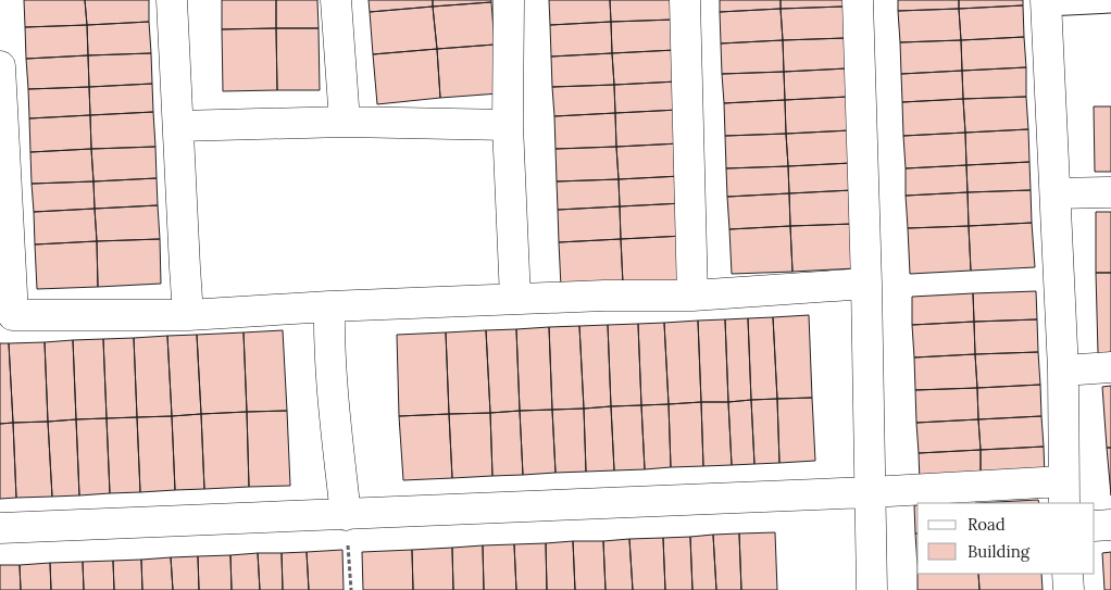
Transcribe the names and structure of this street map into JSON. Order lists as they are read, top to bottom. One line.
{"legend":["Road","Building"]}
